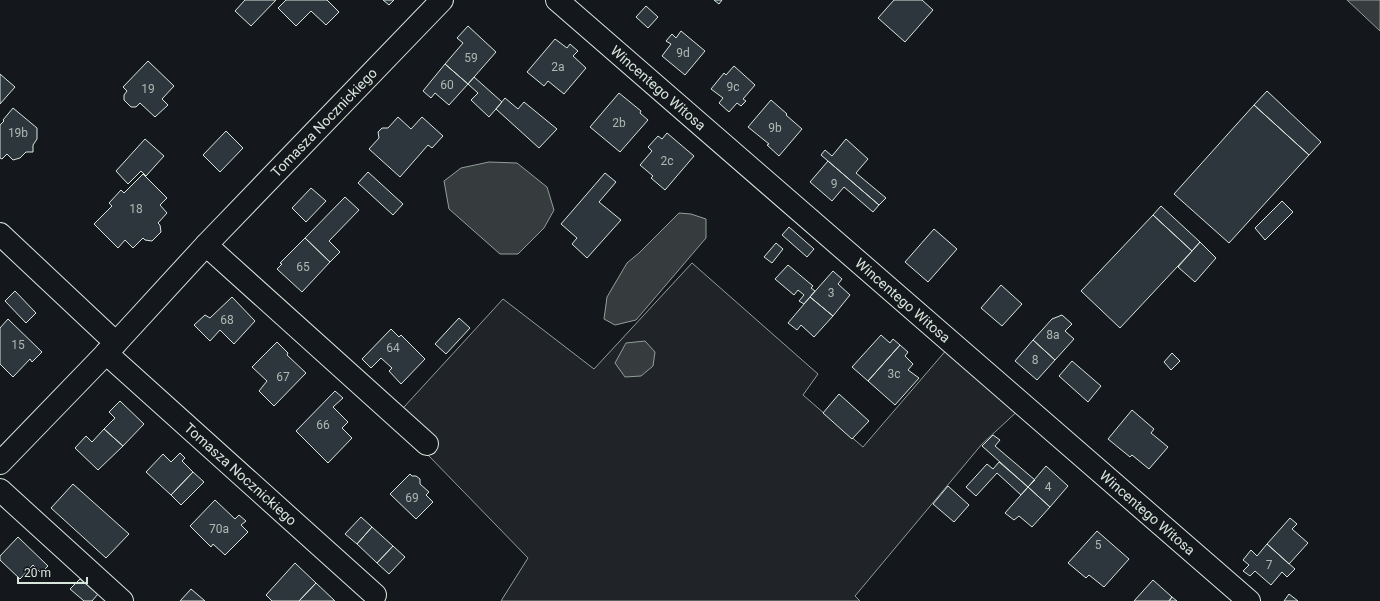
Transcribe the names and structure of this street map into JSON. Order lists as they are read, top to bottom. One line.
{"streets":{"street":["Wincentego Witosa","Tomasza Nocznickiego"]},"house_numbers":["9d","59","2a","60","9c","19","2b","9b","19b","2c","9","18","65","3","68","8a","15","64","8","3c","67","66","4","69","70a","5","7"],"scale_bar":"20 m"}
